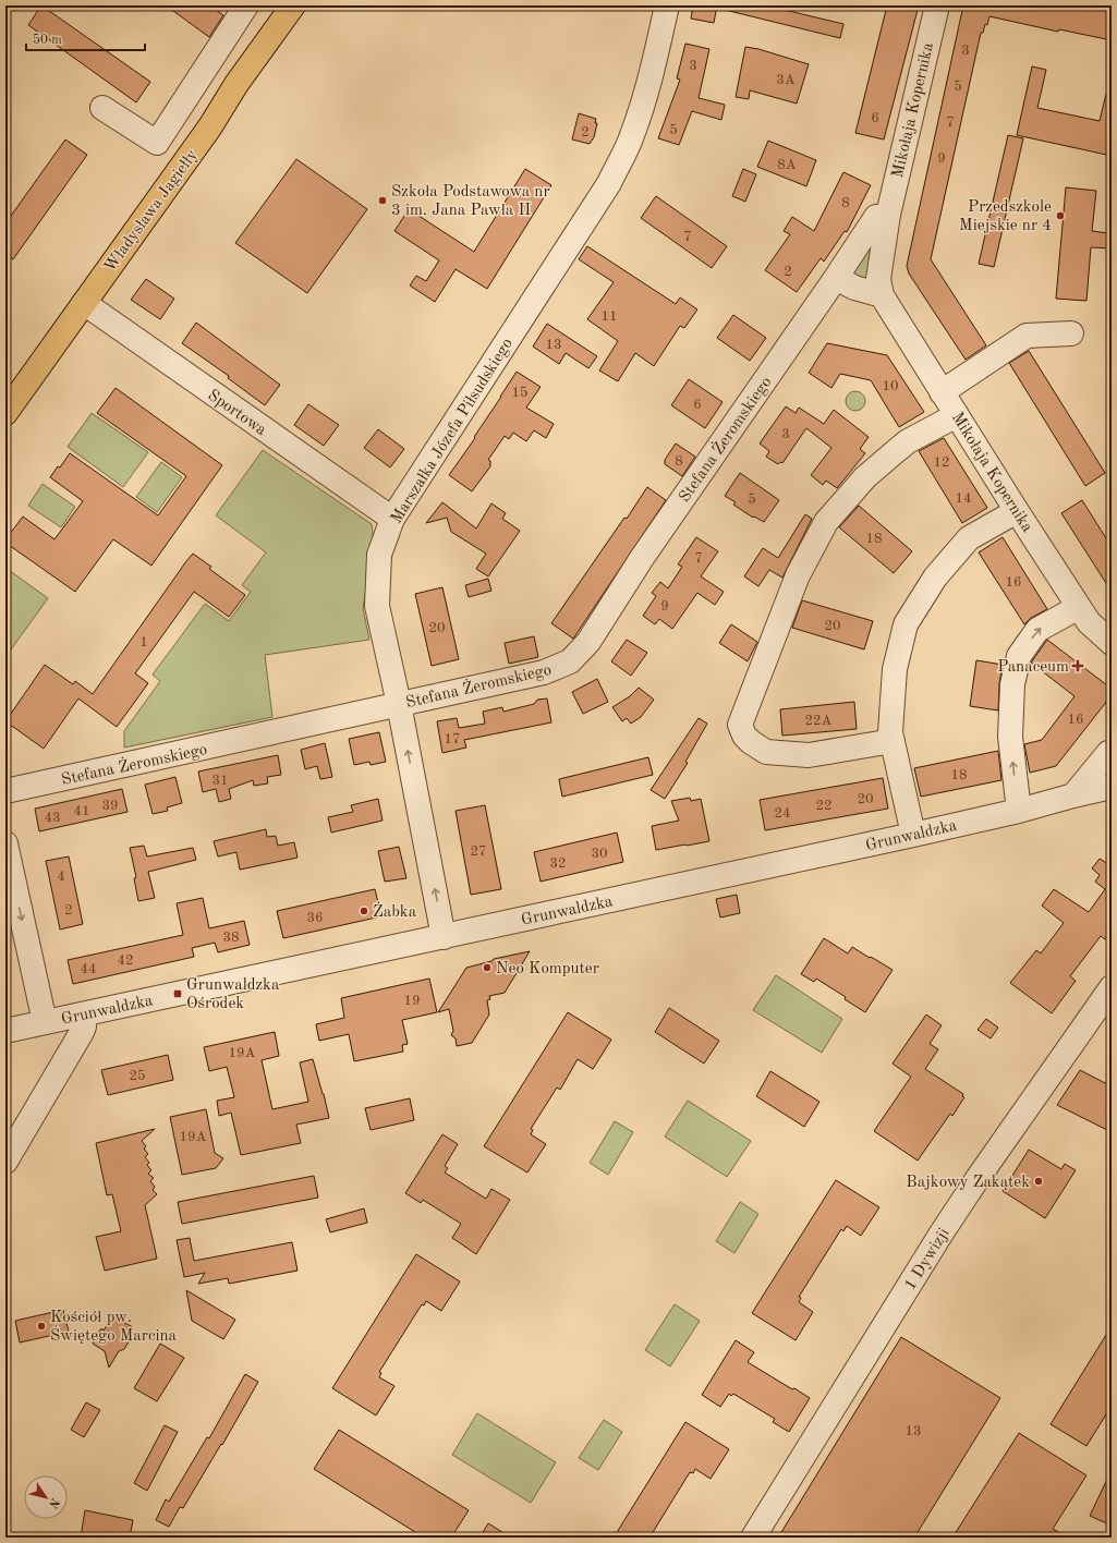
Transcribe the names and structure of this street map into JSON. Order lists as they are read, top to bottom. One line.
{"streets":{"main road":["Władysława Jagiełły"],"street":["Mikołaja Kopernika","Sportowa","Marszałka Józefa Piłsudskiego","Stefana Żeromskiego","Grunwaldzka","1 Dywizji"]},"crossings":[["Władysława Jagiełły","Sportowa"],["Sportowa","Marszałka Józefa Piłsudskiego"],["Marszałka Józefa Piłsudskiego","Stefana Żeromskiego"],["Marszałka Józefa Piłsudskiego","Grunwaldzka"]],"places":{"other":["Szkoła Podstawowa nr 3 im. Jana Pawła II","Przedszkole Miejskie nr 4","Żabka","Neo Komputer","Bajkowy Zakątek","Kościół pw. Świętego Marcina"],"health":["Panaceum"],"transit":["Grunwaldzka Ośrodek"]},"house_numbers":["3","3","3A","5","6","7","5","2","9","8A","8","7","2","11","13","10","15","6","3","8","12","14","5","18","7","16","9","20","20","1","16","22A","17","18","31","20","39","22","41","24","43","27","30","32","4","2","36","38","42","44","19","19A","25","19A","13"],"scale_bar":"50 m","north":"bottom right"}
